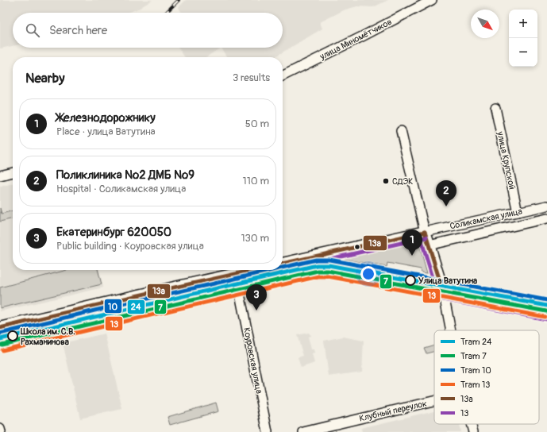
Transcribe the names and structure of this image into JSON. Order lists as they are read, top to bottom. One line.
{"streets":{"street":["улица Миномётчиков","улица Крупской","Соликамская улица","Коуровская улица","Клубный переулок"]},"crossings":[["улица Крупской","Соликамская улица"]],"places":["СДЭК","Улица Ватутина","Школа им. С.В. Рахманинова"],"lines":["transit line 13а","transit line 13","tram line 10","tram line 24","tram line 7","tram line 13"],"legend":["Tram 24","Tram 7","Tram 10","Tram 13","13а","13"],"north":"bottom right","page":{"map_buttons":["+","−"],"search":"Search here","heading":["Nearby","3 results"],"list":[{"mark":"1","name":"Железнодорожнику","note":"Place · улица Ватутина","value":"50 m"},{"mark":"2","name":"Поликлиника №2 ДМБ №9","note":"Hospital · Соликамская улица","value":"110 m"},{"mark":"3","name":"Екатеринбург 620050","note":"Public building · Коуровская улица","value":"130 m"}],"pins":["2","1","3"]}}
